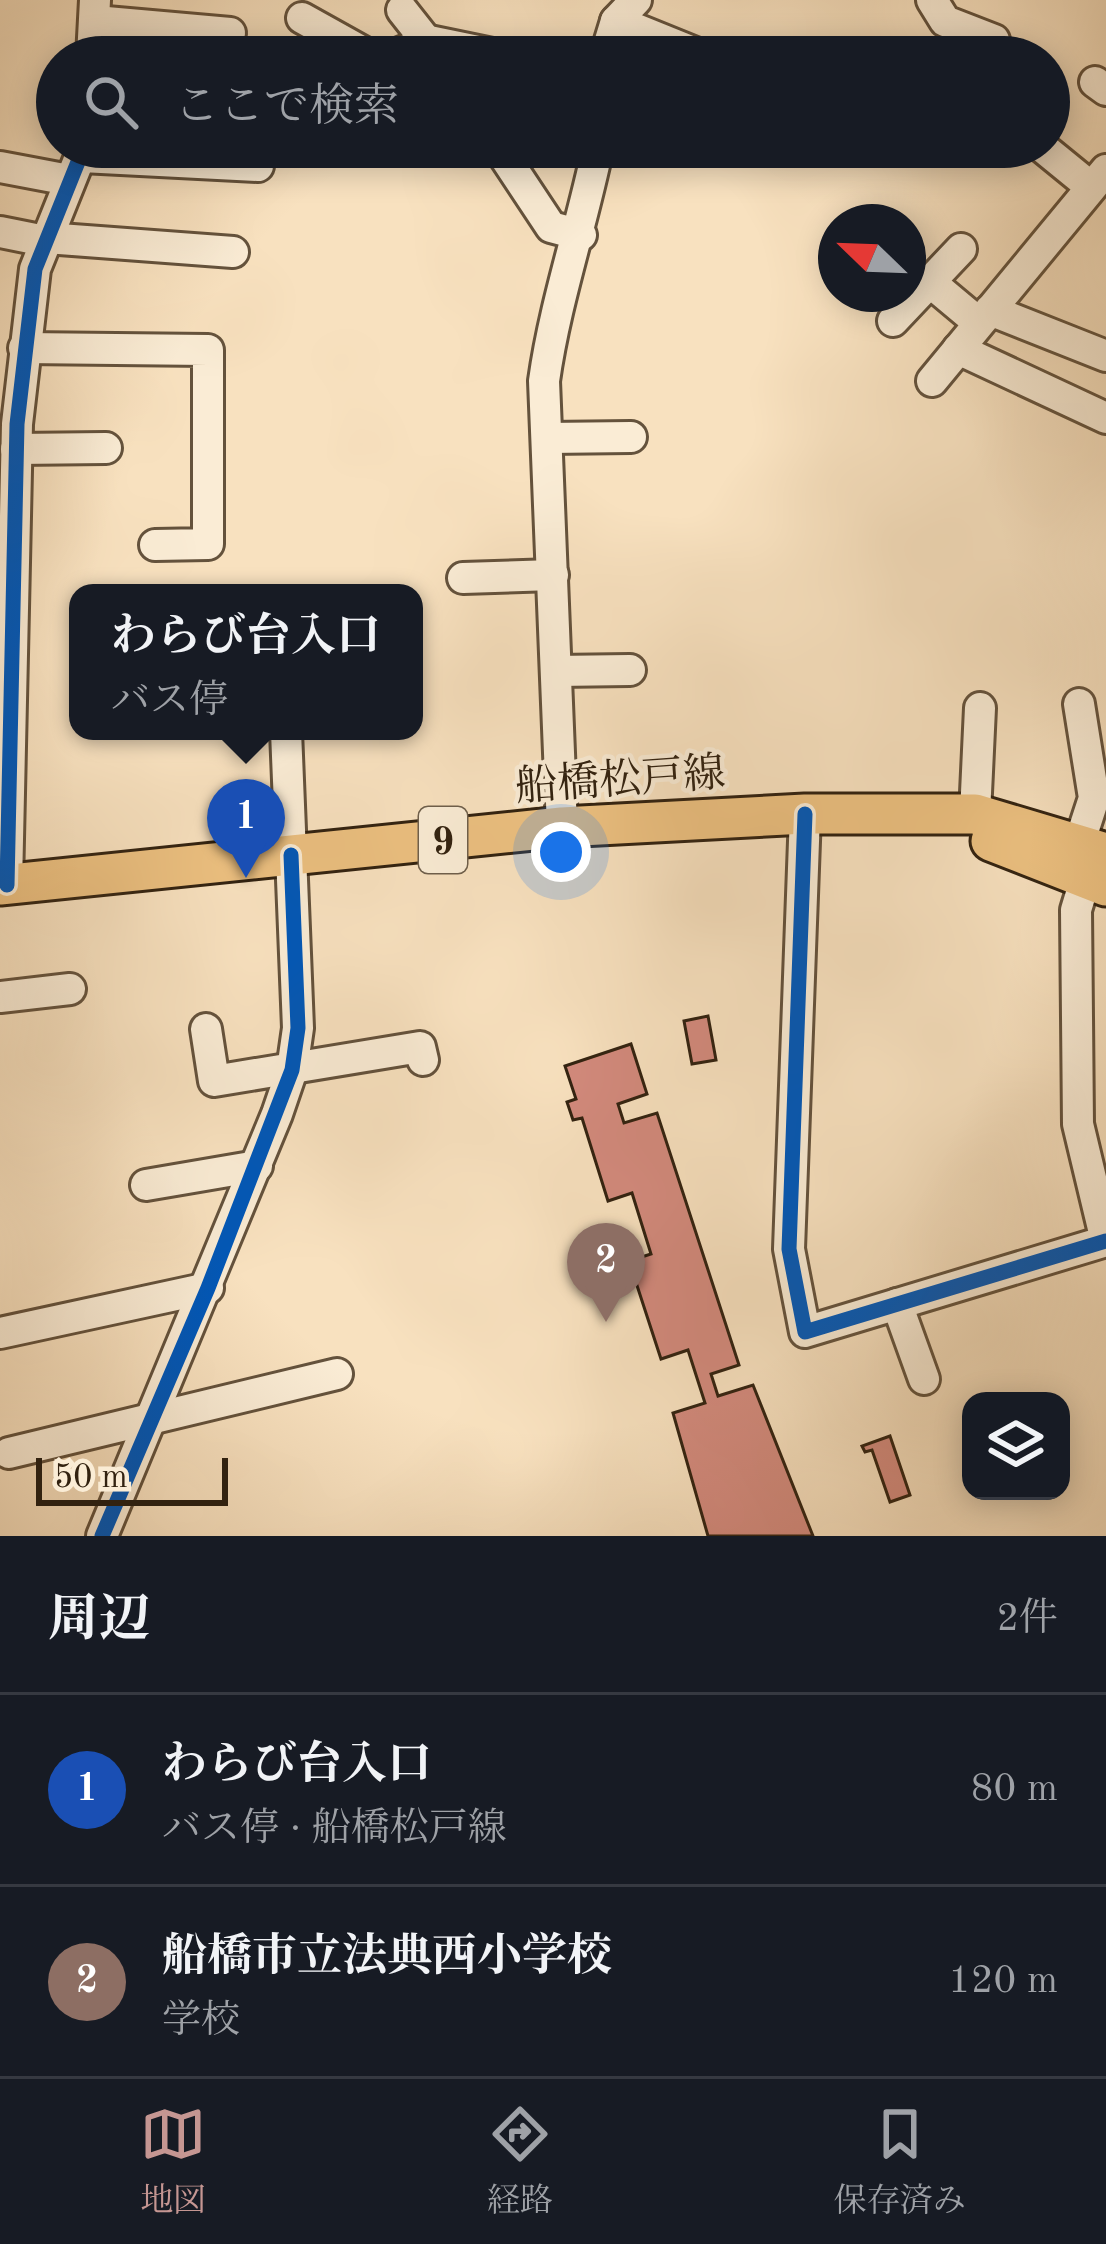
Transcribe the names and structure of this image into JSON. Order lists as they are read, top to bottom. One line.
{"streets":{"main road":["船橋松戸線","9"]},"scale_bar":"50 m","north":"top left","page":{"search":"ここで検索","popup":["わらび台入口","バス停"],"pins":["1","2"],"scale":"50 m","heading":["周辺","2件"],"list":[{"mark":"1","name":"わらび台入口","note":"バス停 · 船橋松戸線","value":"80 m"},{"mark":"2","name":"船橋市立法典西小学校","note":"学校","value":"120 m"}],"nav":["地図","経路","保存済み"]}}
